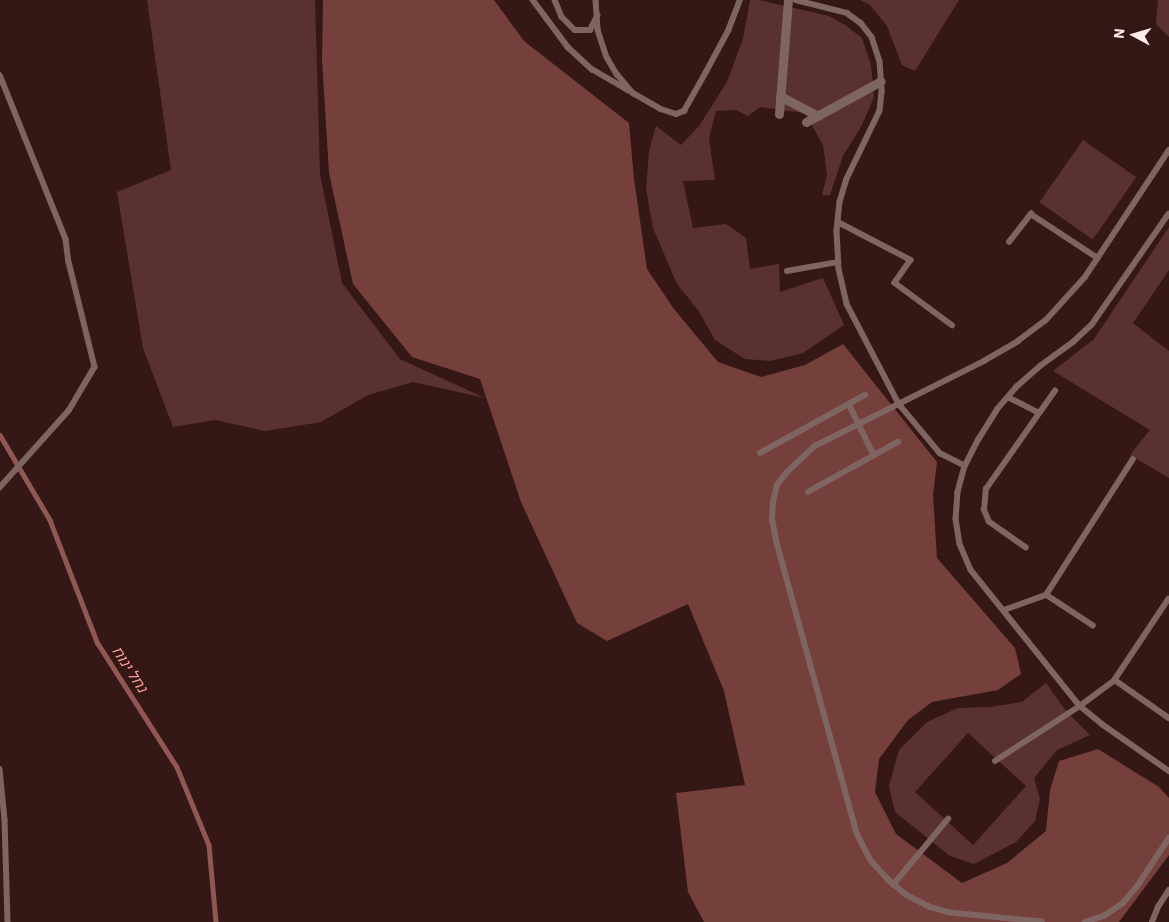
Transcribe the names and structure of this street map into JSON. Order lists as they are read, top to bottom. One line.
{"water":["נחל ינוח"],"north":"left"}
